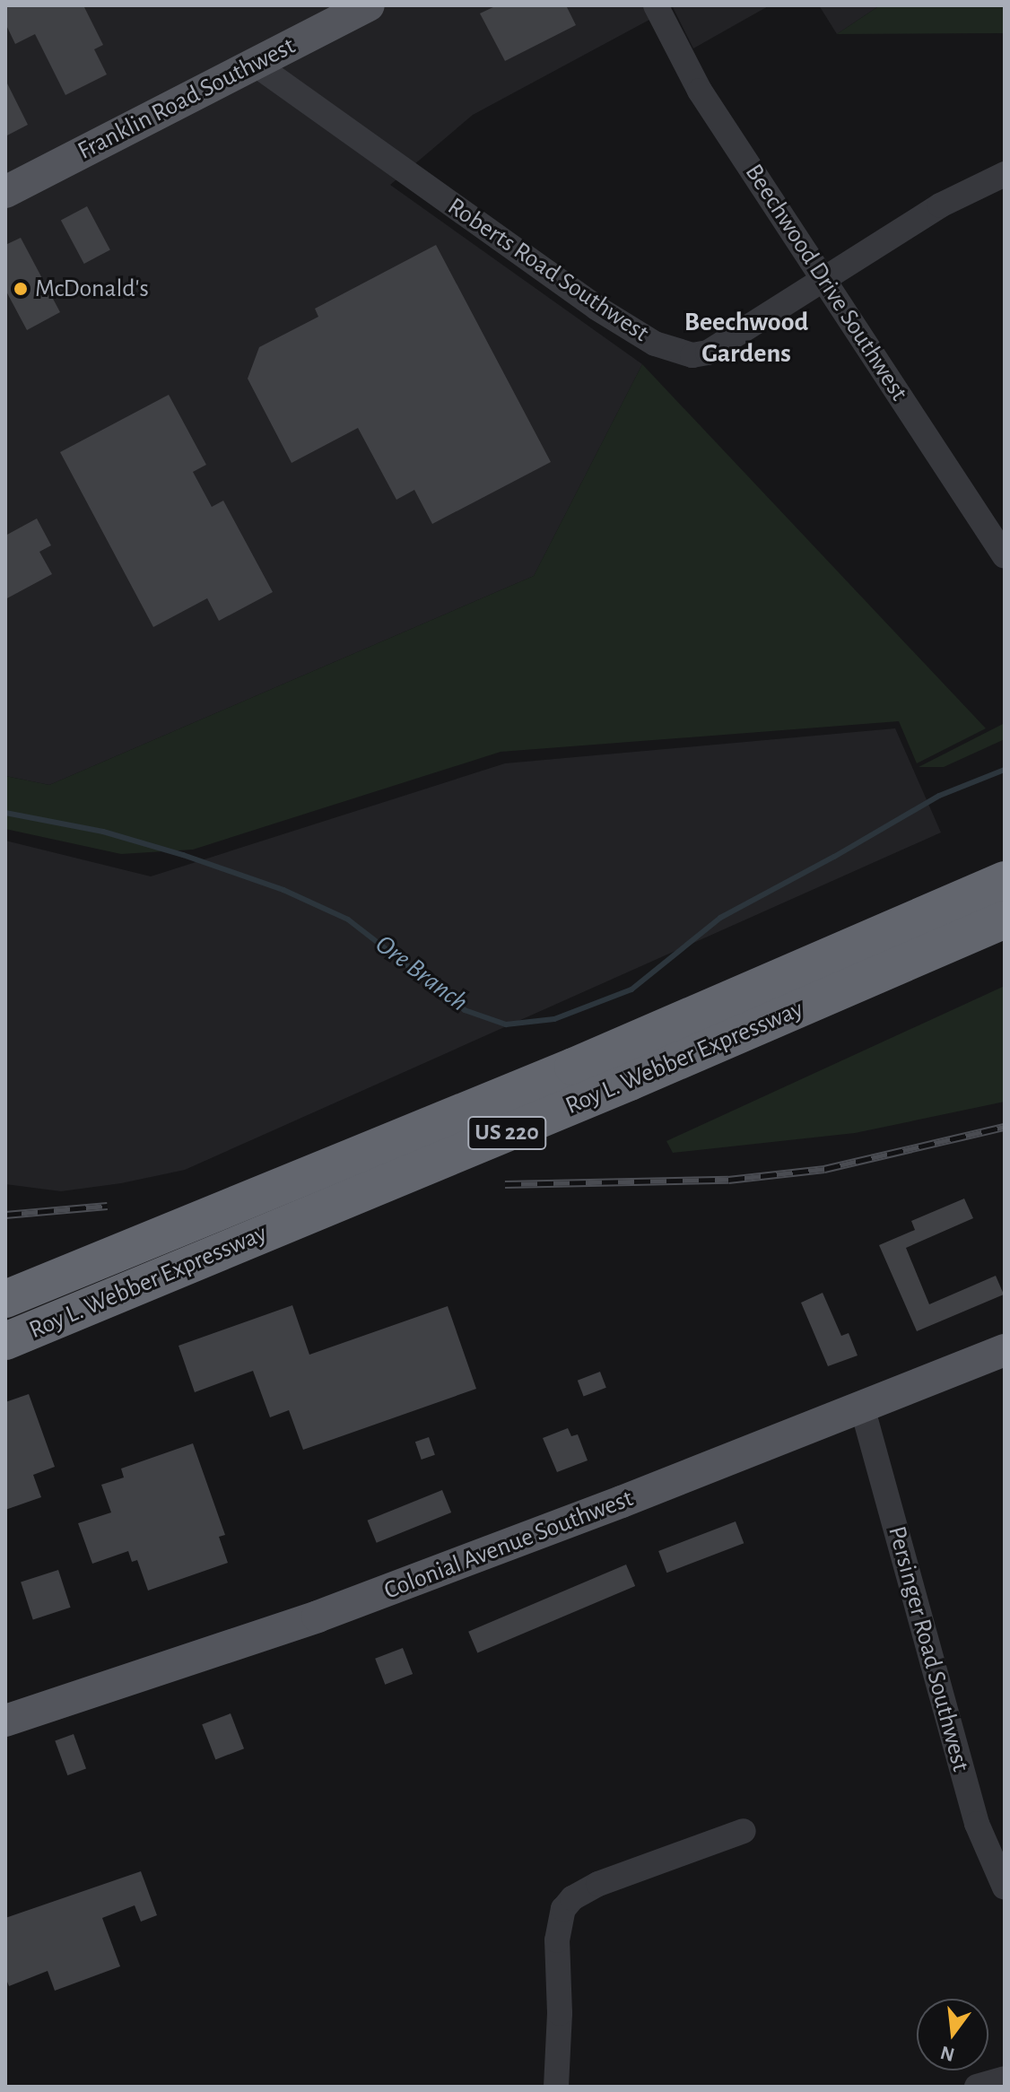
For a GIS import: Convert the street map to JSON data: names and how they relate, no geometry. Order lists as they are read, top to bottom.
{
  "streets": {
    "highway": ["Roy L. Webber Expressway", "US 220"],
    "main road": ["Franklin Road Southwest", "Colonial Avenue Southwest"],
    "street": ["Roberts Road Southwest", "Beechwood Drive Southwest", "Persinger Road Southwest"]
  },
  "crossings": [
    ["Franklin Road Southwest", "Roberts Road Southwest"],
    ["Roberts Road Southwest", "Beechwood Drive Southwest"],
    ["Colonial Avenue Southwest", "Persinger Road Southwest"]
  ],
  "districts": ["Beechwood Gardens"],
  "water": ["Ore Branch"],
  "places": ["McDonald's"],
  "north": "bottom"
}
